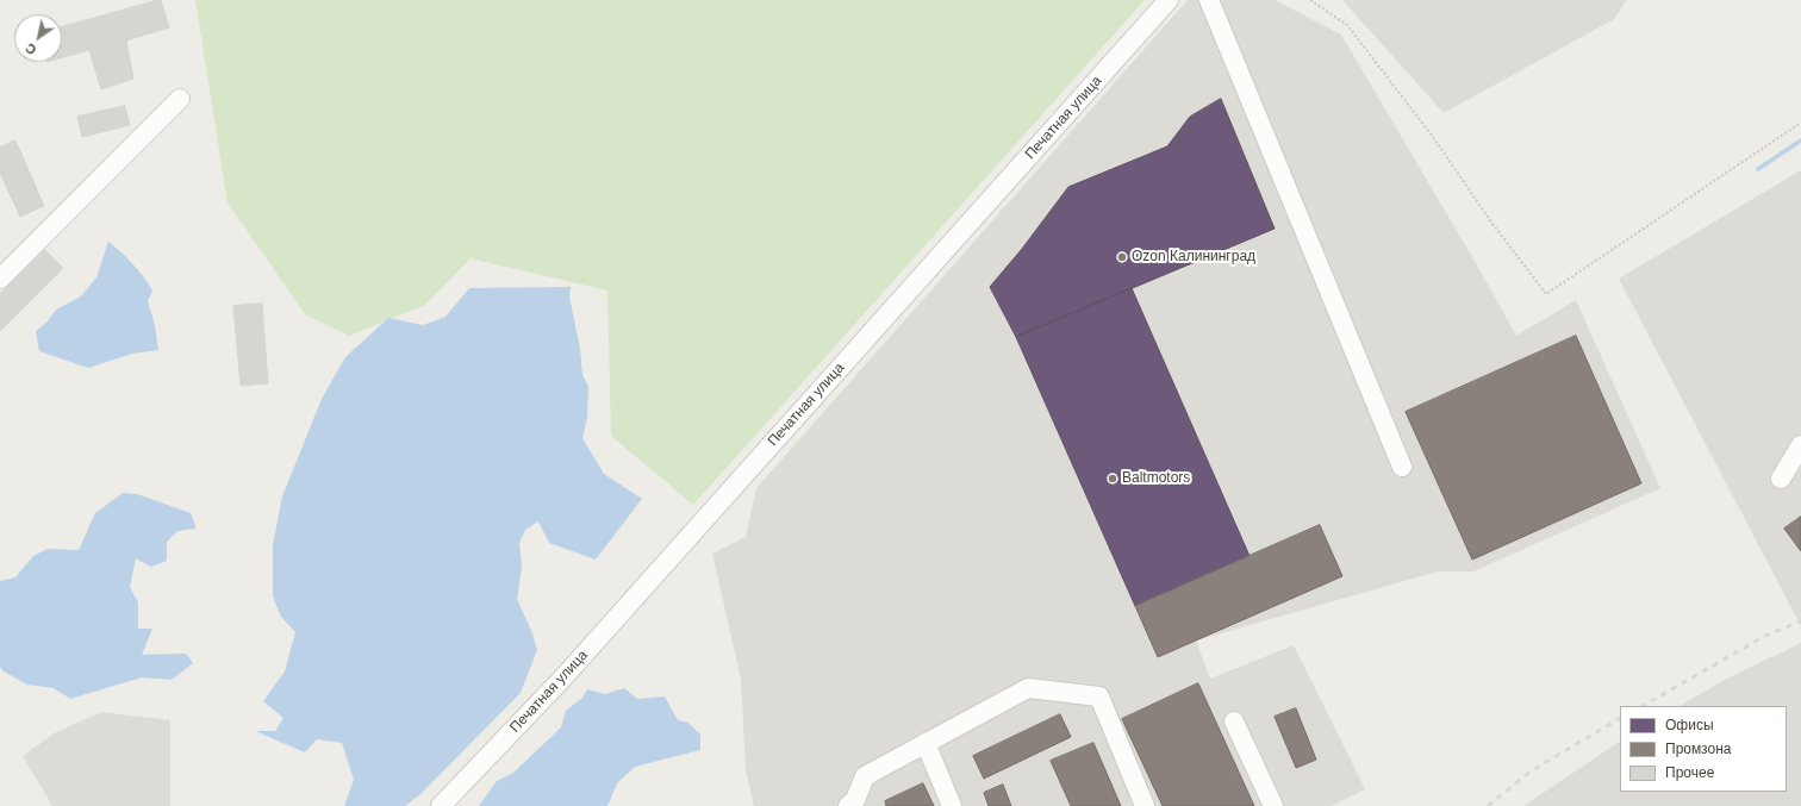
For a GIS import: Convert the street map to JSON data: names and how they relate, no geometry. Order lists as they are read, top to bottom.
{
  "streets": {
    "street": ["Печатная улица"]
  },
  "places": ["Ozon Калининград", "Baltmotors"],
  "legend": ["Офисы", "Промзона", "Прочее"],
  "north": "bottom left"
}
